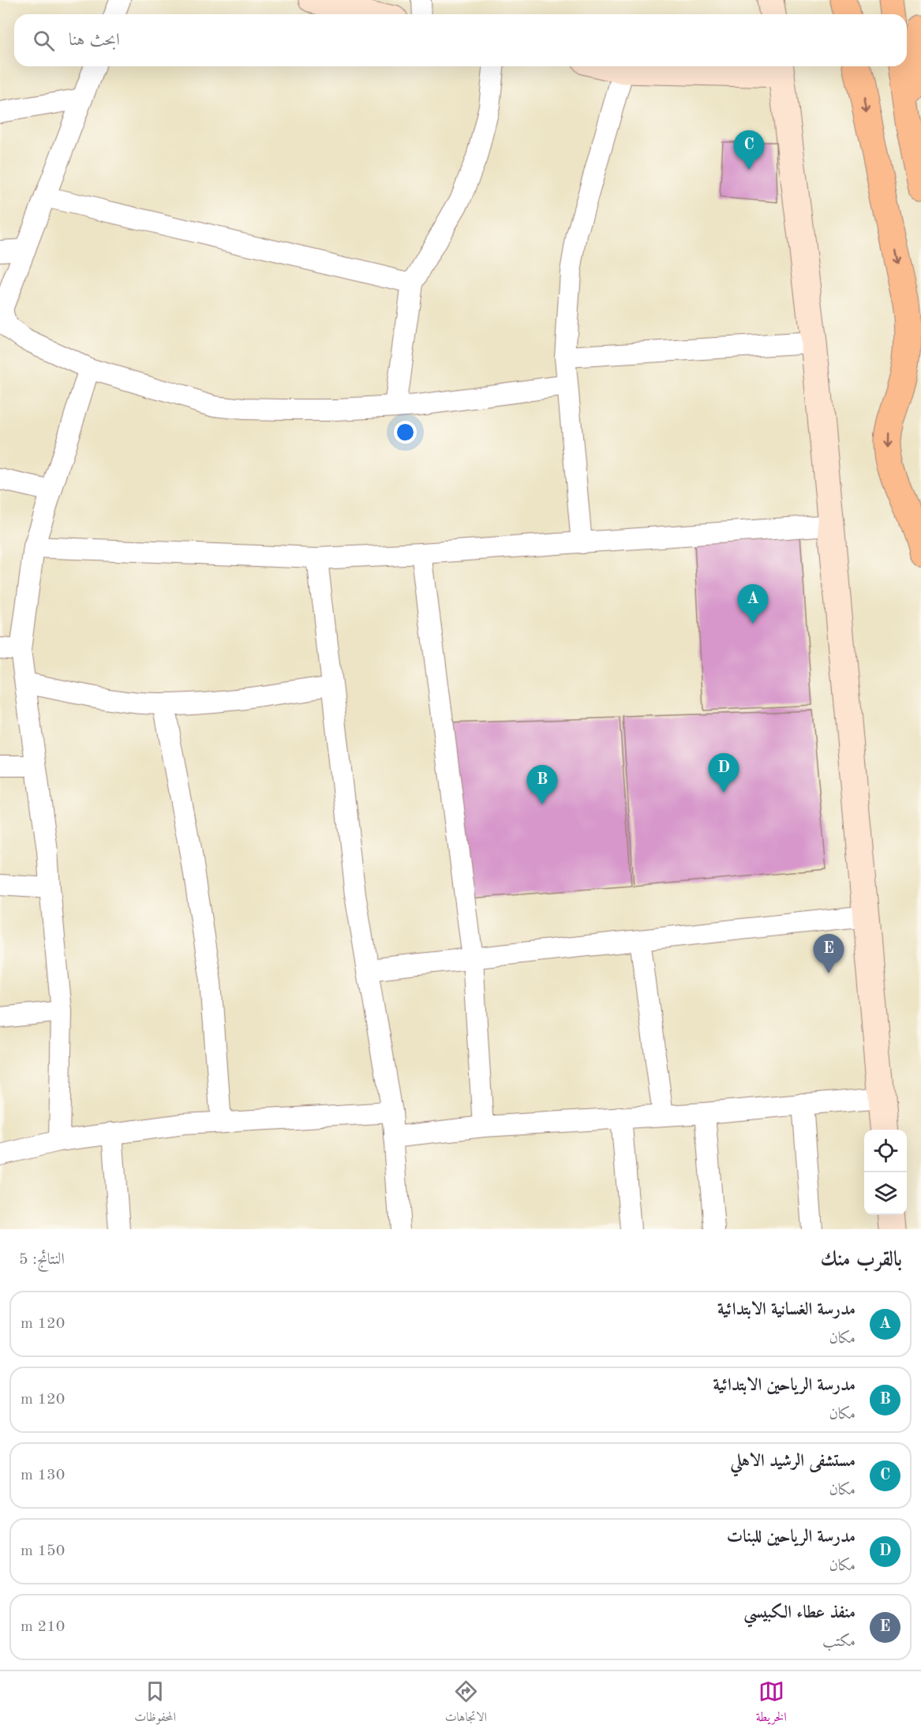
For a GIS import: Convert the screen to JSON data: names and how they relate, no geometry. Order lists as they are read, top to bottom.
{
  "page": {
    "search": "ابحث هنا",
    "pins": [
      "C",
      "A",
      "D",
      "B",
      "E"
    ],
    "heading": ["بالقرب منك", "النتائج: 5"],
    "list": [
      {
        "mark": "A",
        "name": "مدرسة الغسانية الابتدائية",
        "note": "مكان",
        "value": "120 m"
      },
      {
        "mark": "B",
        "name": "مدرسة الرياحين الابتدائية",
        "note": "مكان",
        "value": "120 m"
      },
      {
        "mark": "C",
        "name": "مستشفى الرشيد الاهلي",
        "note": "مكان",
        "value": "130 m"
      },
      {
        "mark": "D",
        "name": "مدرسة الرياحين للبنات",
        "note": "مكان",
        "value": "150 m"
      },
      {
        "mark": "E",
        "name": "منفذ عطاء الكبيسي",
        "note": "مكتب",
        "value": "210 m"
      }
    ],
    "nav": ["الخريطة", "الاتجاهات", "المحفوظات"]
  }
}
